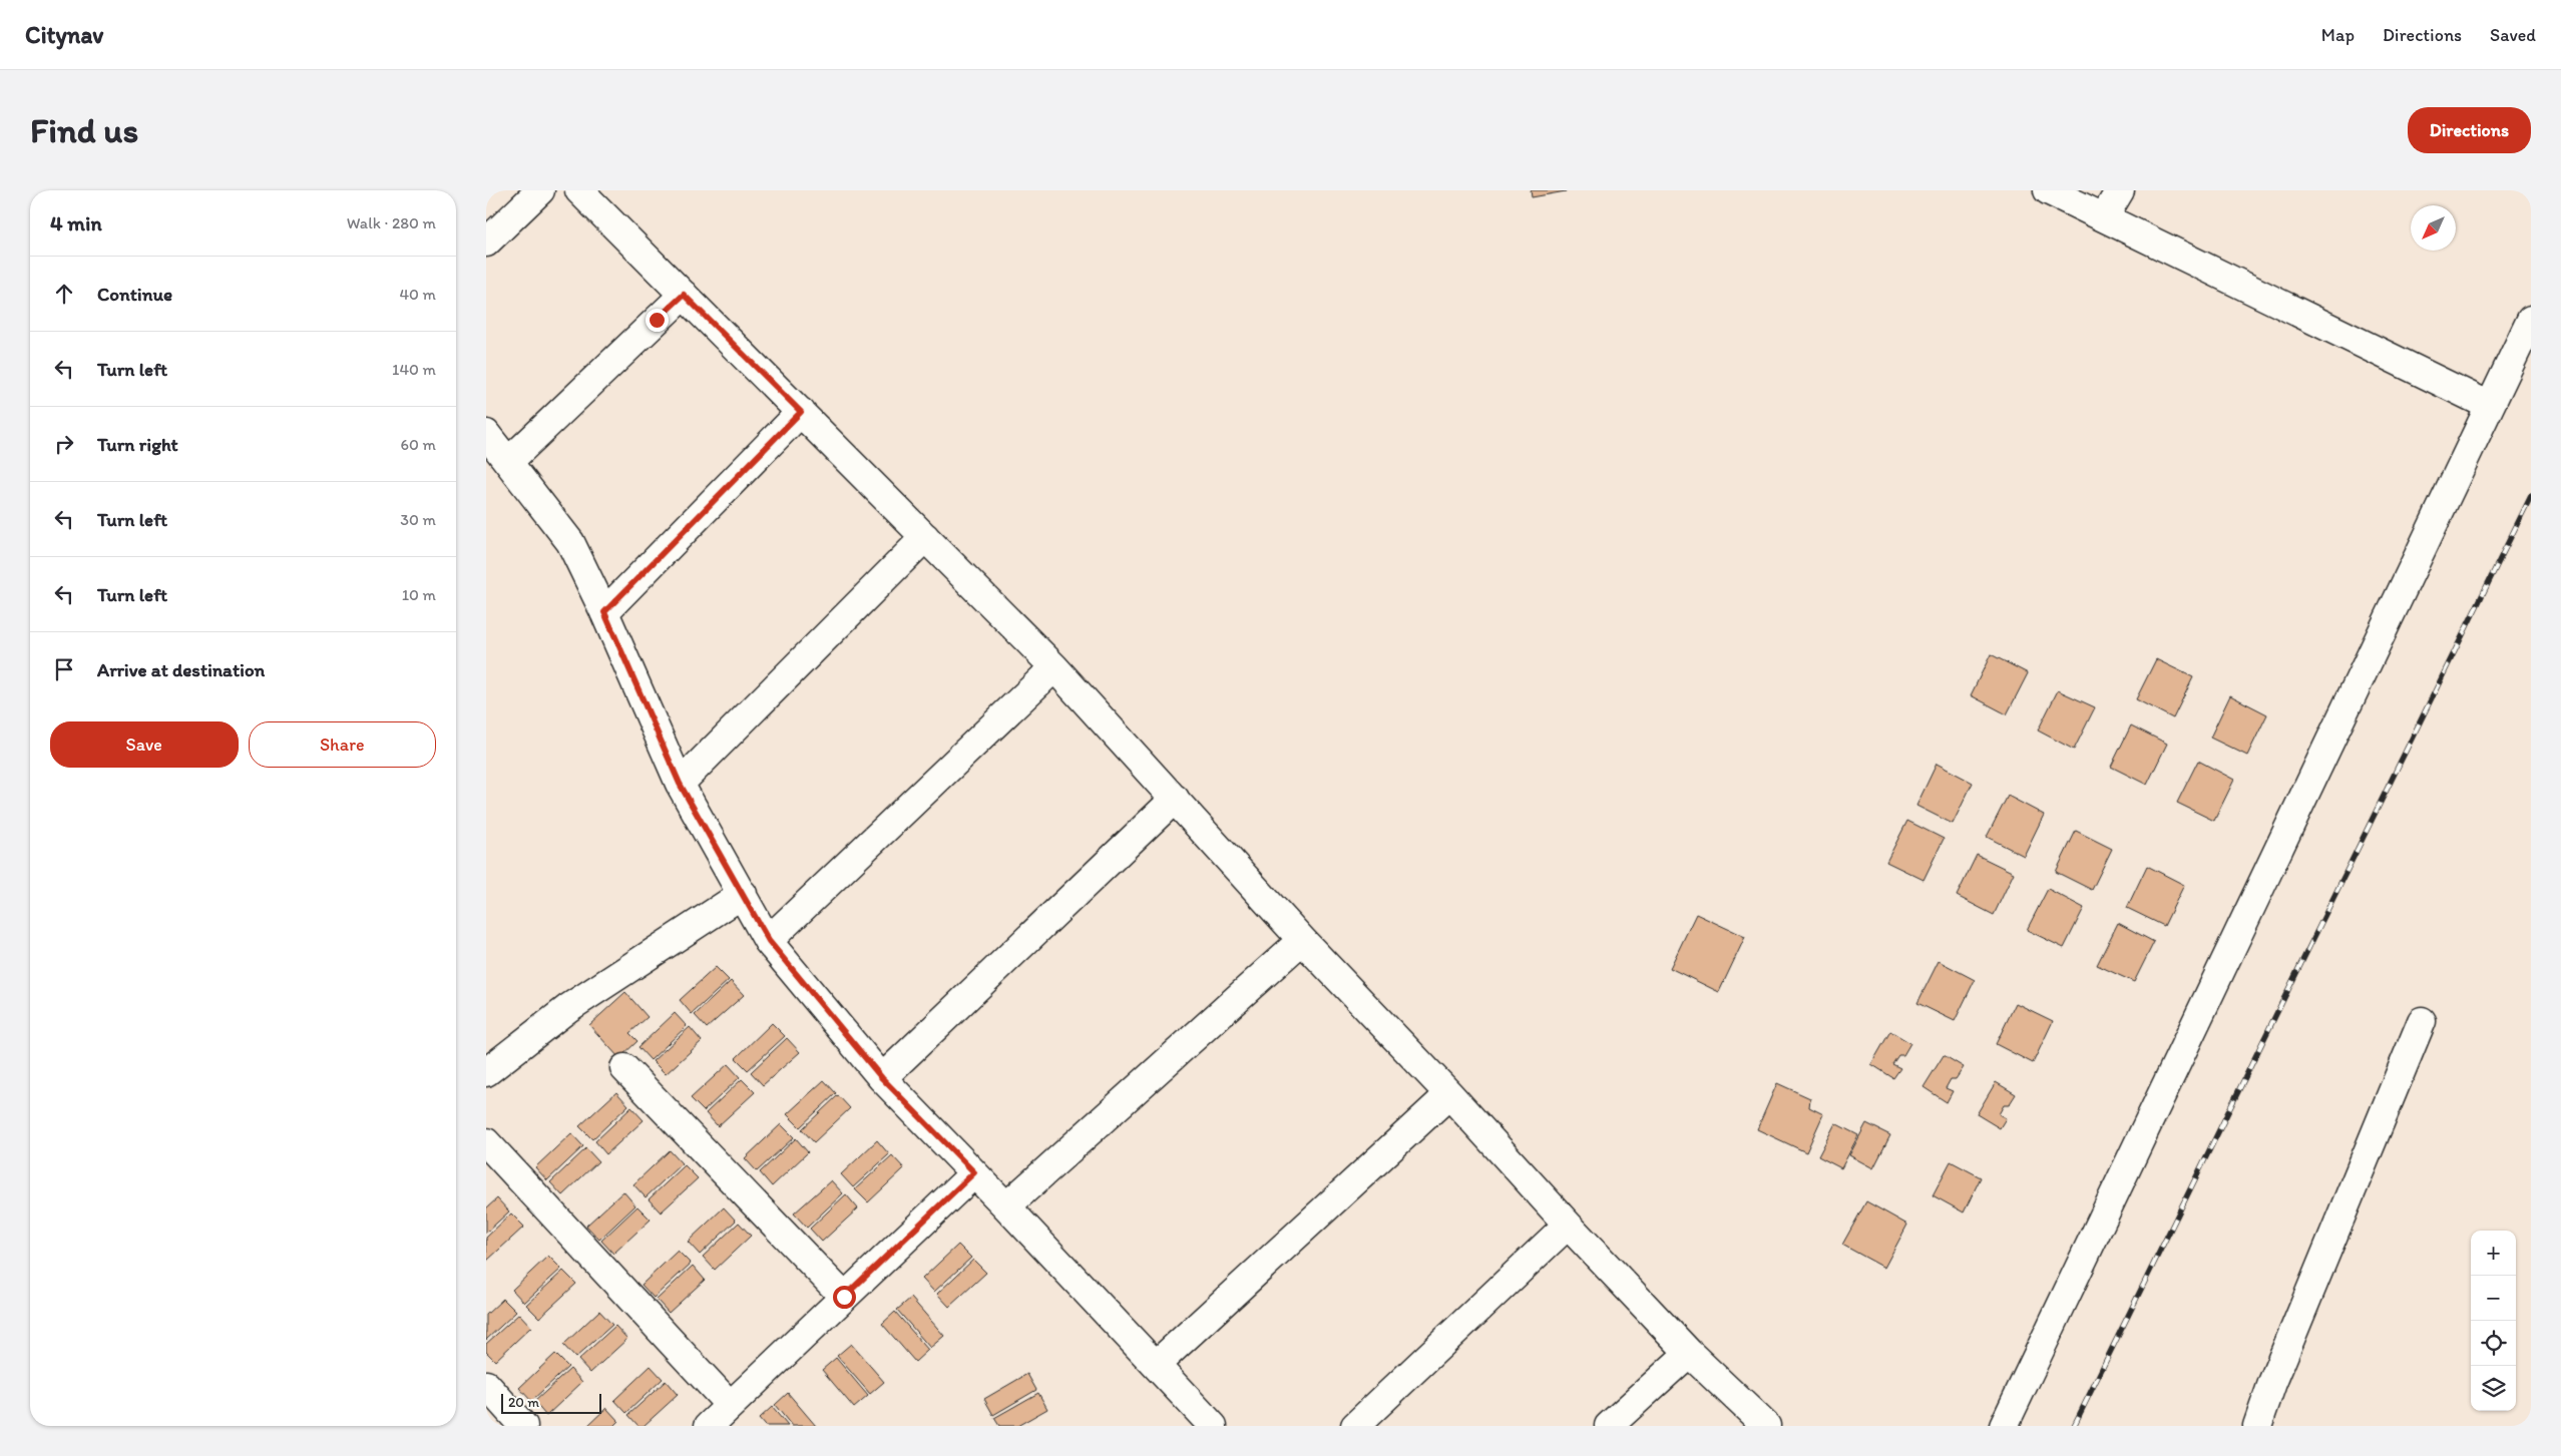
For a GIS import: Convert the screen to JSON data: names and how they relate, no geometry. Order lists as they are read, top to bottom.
{
  "scale_bar": "20 m",
  "north": "bottom left",
  "page": {
    "header": "Citynav",
    "nav": ["Map", "Directions", "Saved"],
    "buttons": [
      "Directions",
      ["Save", "Share"]
    ],
    "title": "Find us",
    "heading": ["4 min", "Walk · 280 m"],
    "list": [
      ["Continue", "40 m"],
      ["Turn left", "140 m"],
      ["Turn right", "60 m"],
      ["Turn left", "30 m"],
      ["Turn left", "10 m"],
      "Arrive at destination"
    ],
    "map_buttons": ["+", "−"],
    "scale": "20 m"
  }
}
